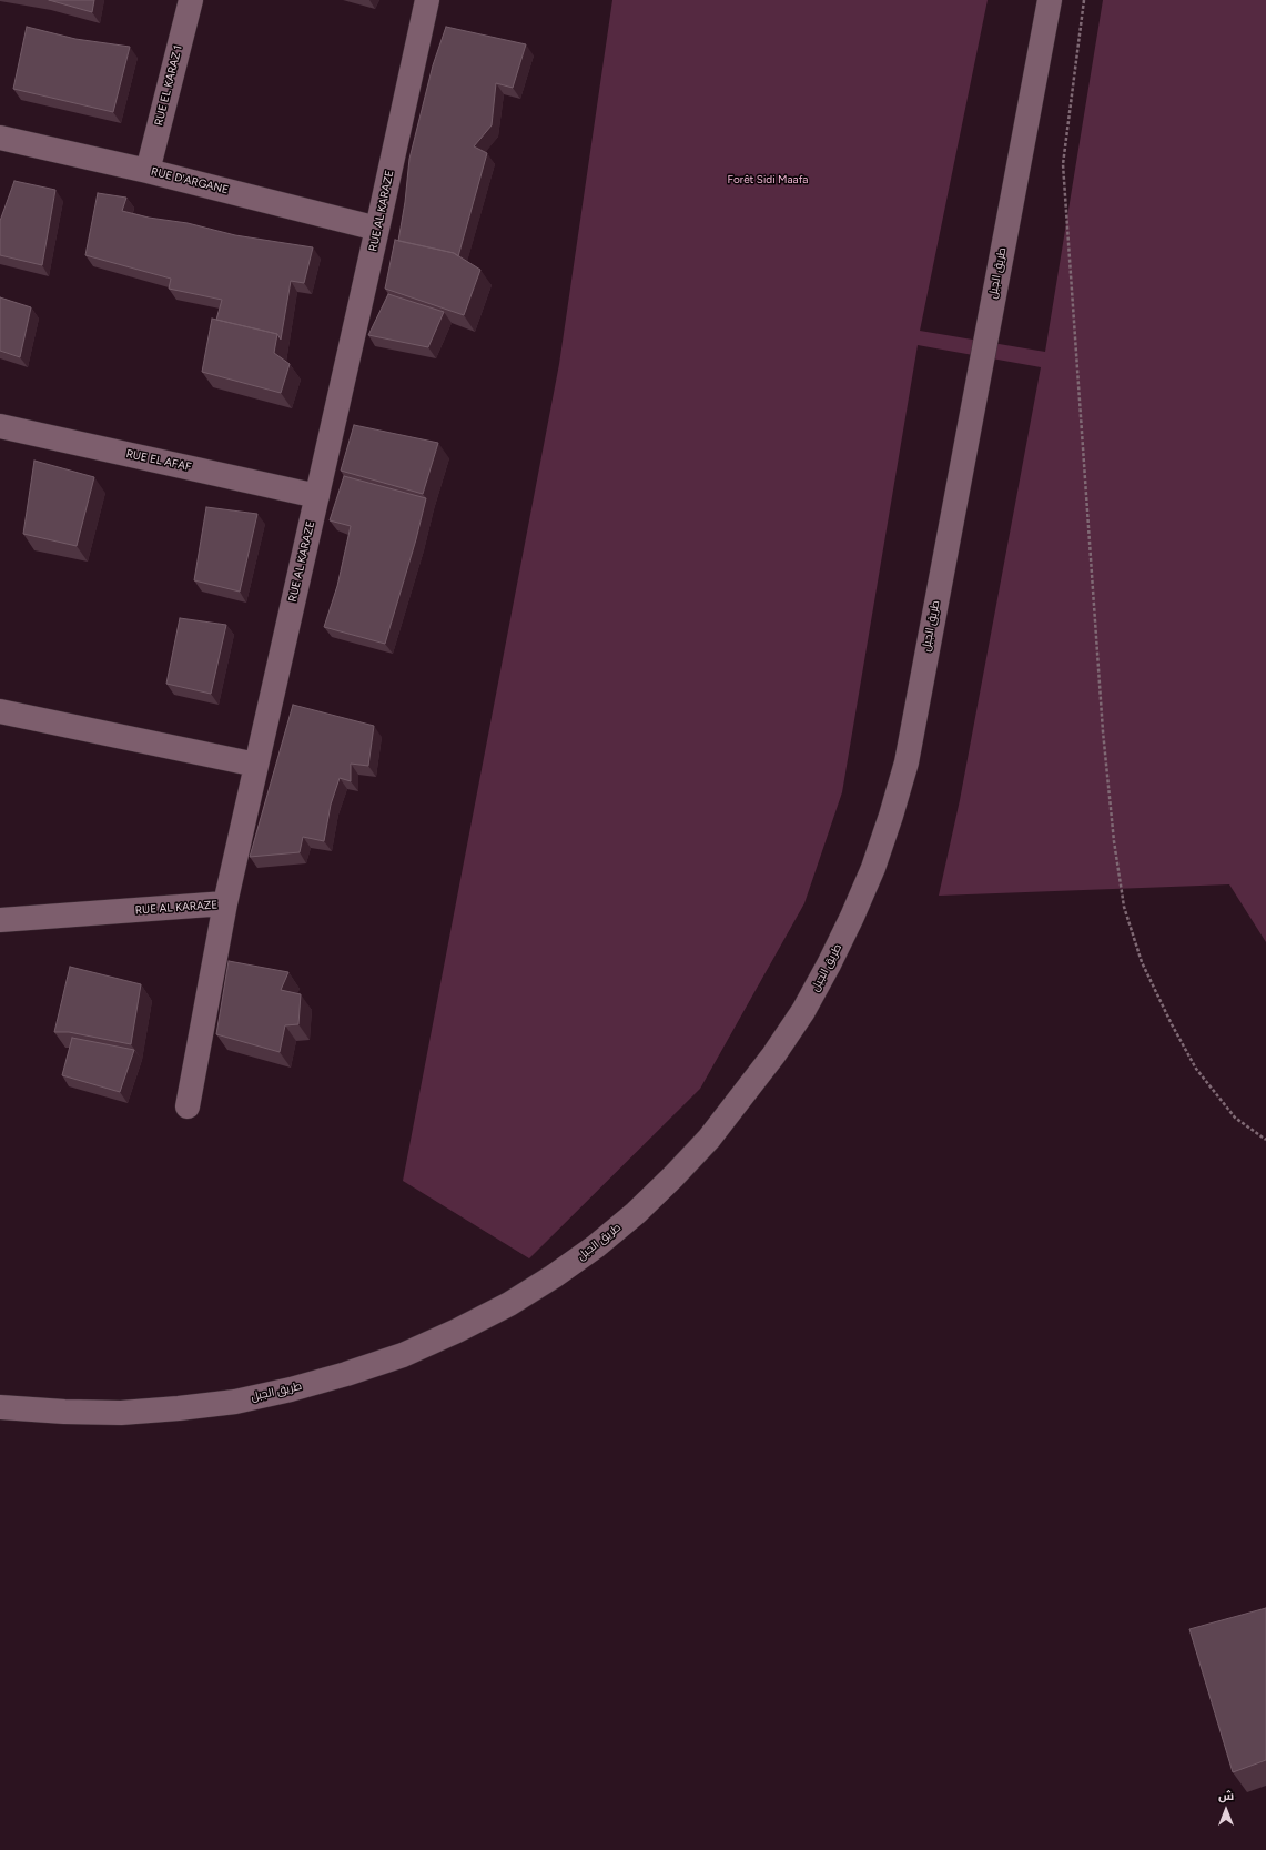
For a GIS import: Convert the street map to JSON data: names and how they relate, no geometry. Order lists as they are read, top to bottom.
{
  "streets": {
    "street": [
      "RUE EL KARAZ 1",
      "RUE D'ARGANE",
      "RUE AL KARAZE",
      "طريق الجبل",
      "RUE EL AFAF"
    ]
  },
  "crossings": [
    ["RUE EL KARAZ 1", "RUE D'ARGANE"],
    ["RUE D'ARGANE", "RUE AL KARAZE"],
    ["RUE AL KARAZE", "RUE EL AFAF"]
  ],
  "parks": ["Forêt Sidi Maafa"],
  "north": "top"
}
